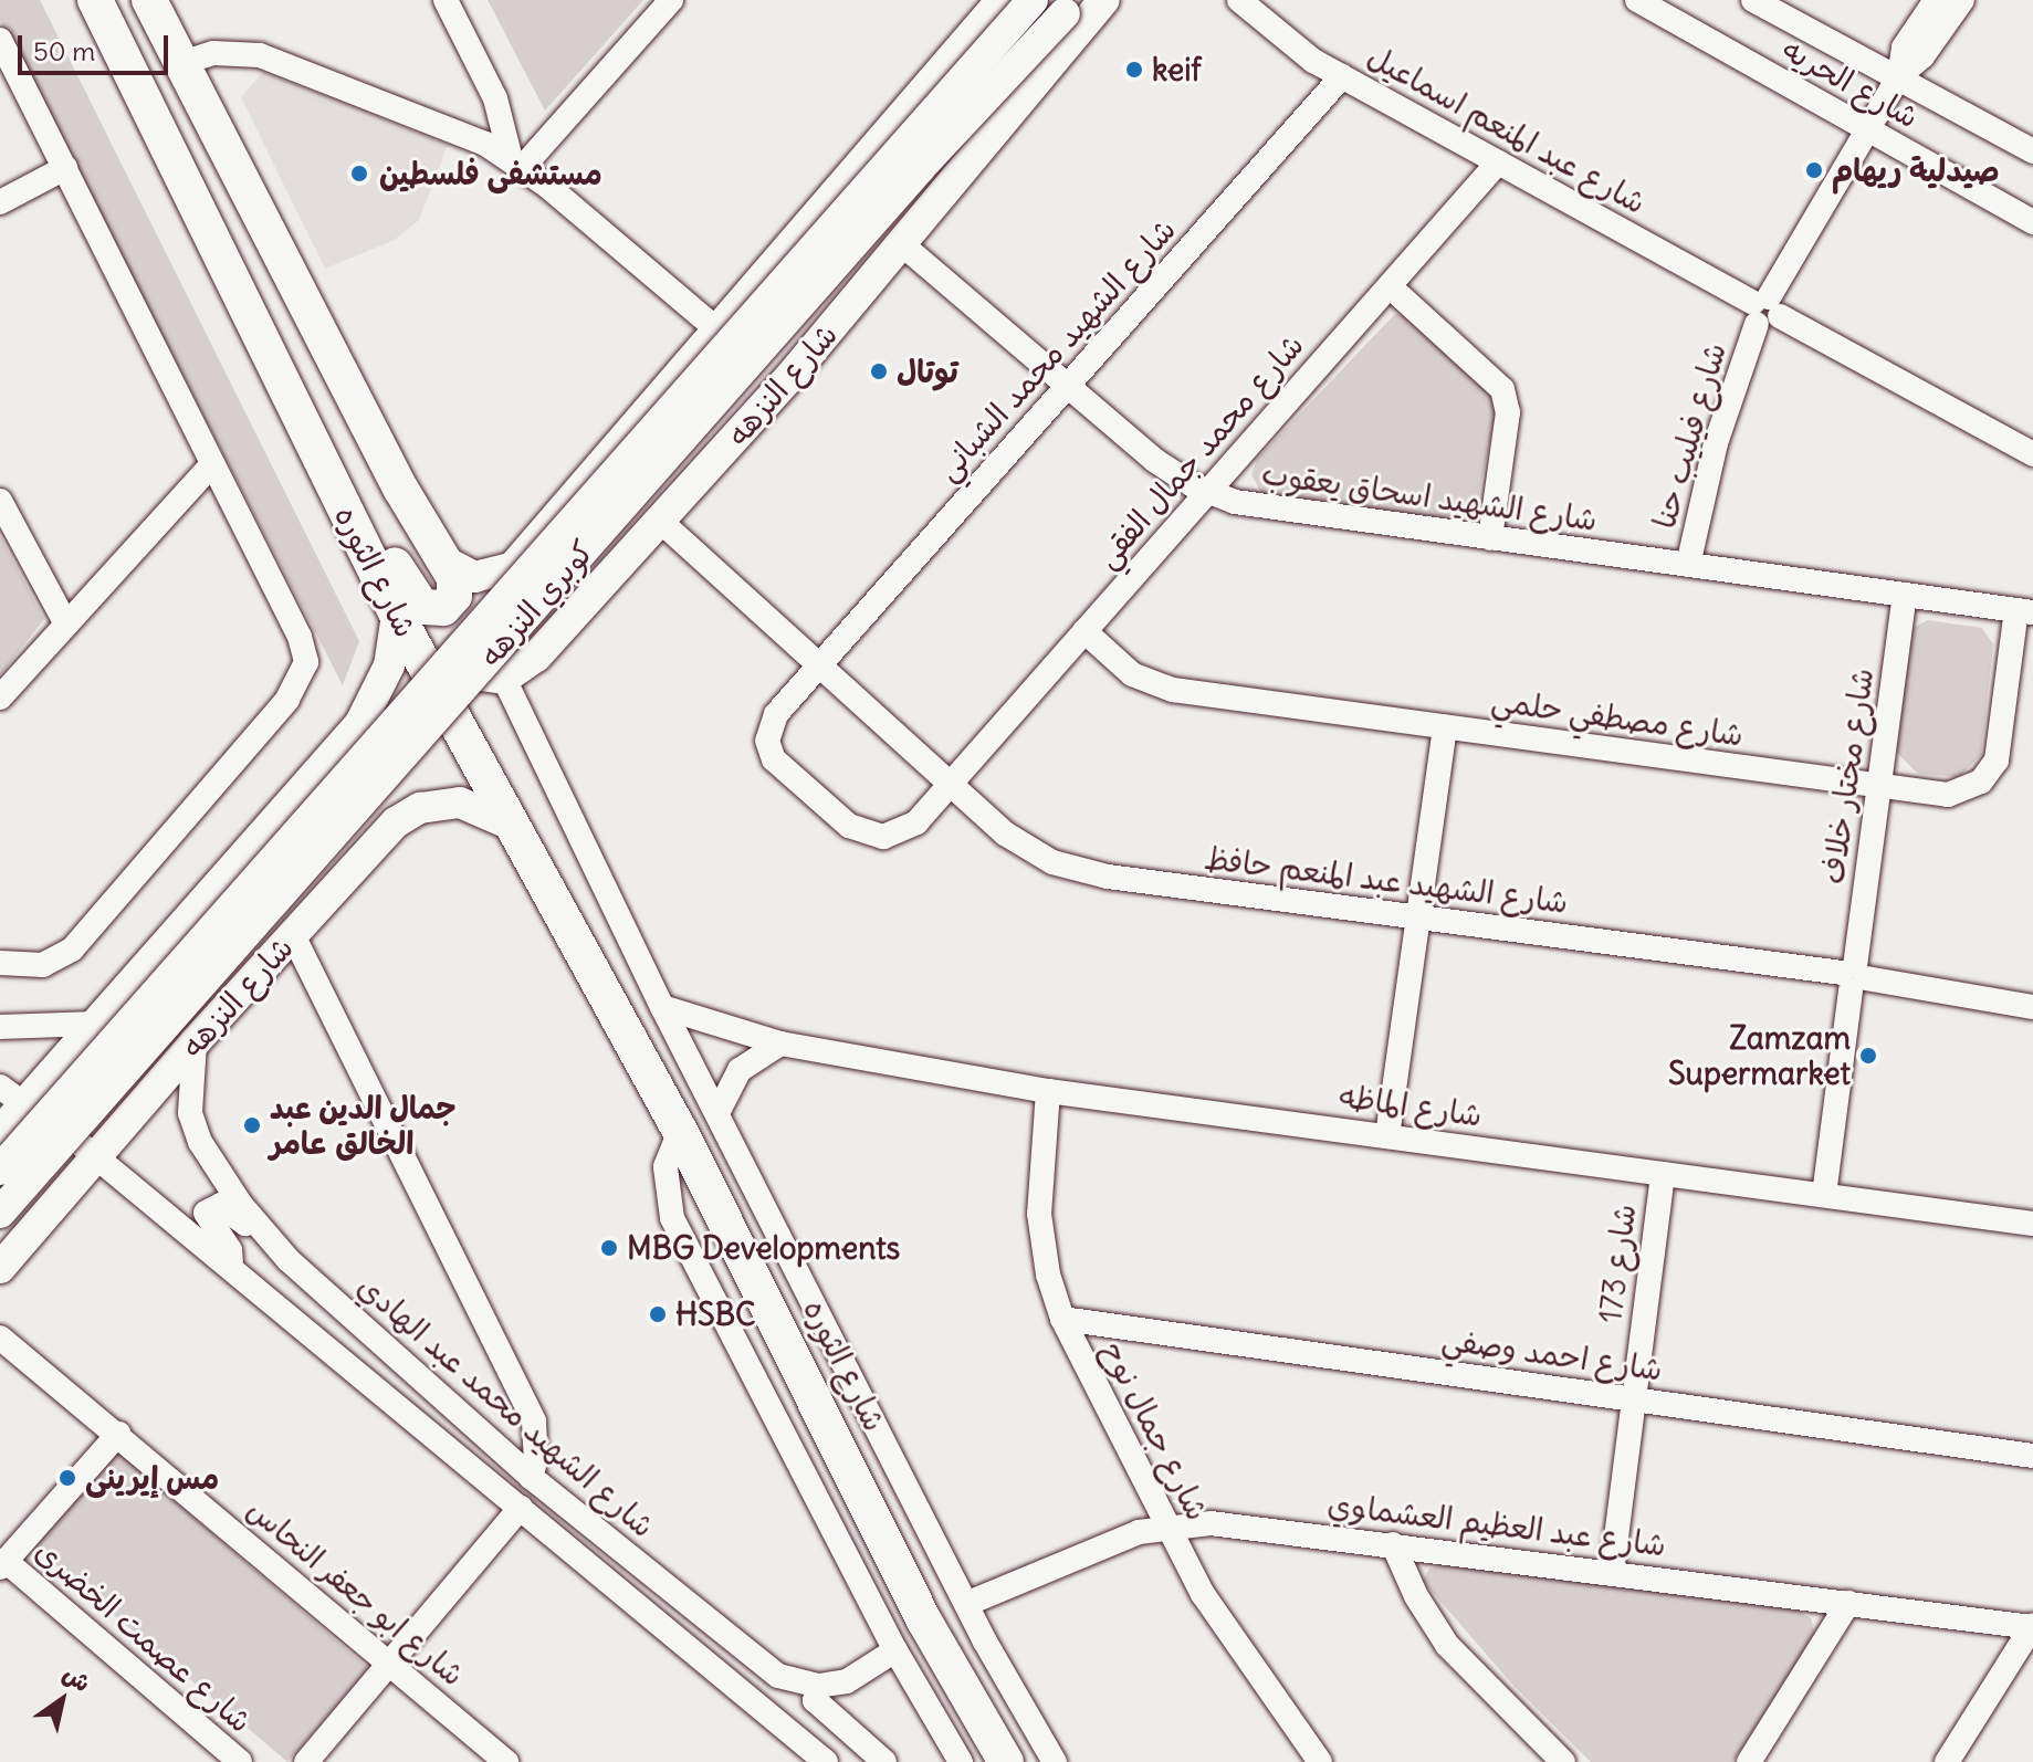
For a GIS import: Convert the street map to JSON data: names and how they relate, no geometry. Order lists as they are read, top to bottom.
{
  "streets": {
    "highway": ["شارع الثوره"],
    "main road": ["شارع النزهه", "كوبري النزهه"],
    "street": [
      "شارع الحريه",
      "شارع عبد المنعم اسماعيل",
      "شارع الشهيد محمد الشباني",
      "شارع فيليب حنا",
      "شارع محمد جمال الفقي",
      "شارع الشهيد اسحاق يعقوب",
      "شارع مصطفي حلمي",
      "شارع مختار خلاف",
      "شارع الشهيد عبد المنعم حافظ",
      "شارع الماظه",
      "شارع 173",
      "شارع احمد وصفي",
      "شارع الشهيد محمد عبد الهادي",
      "شارع جمال نوح",
      "شارع عبد العظيم العشماوي",
      "شارع ابو جعفر النحاس",
      "شارع عصمت الخضرى"
    ]
  },
  "crossings": [
    ["شارع الحريه", "شارع فيليب حنا"],
    ["شارع عبد المنعم اسماعيل", "شارع الشهيد محمد الشباني"],
    ["شارع عبد المنعم اسماعيل", "شارع فيليب حنا"],
    ["شارع عبد المنعم اسماعيل", "شارع محمد جمال الفقي"],
    ["شارع الشهيد محمد الشباني", "شارع الشهيد اسحاق يعقوب"],
    ["شارع الشهيد محمد الشباني", "شارع الشهيد عبد المنعم حافظ"],
    ["شارع النزهه", "شارع الشهيد اسحاق يعقوب"],
    ["شارع النزهه", "شارع الثوره"],
    ["شارع النزهه", "شارع الشهيد عبد المنعم حافظ"],
    ["شارع النزهه", "شارع الشهيد محمد عبد الهادي"],
    ["شارع فيليب حنا", "شارع الشهيد اسحاق يعقوب"],
    ["شارع محمد جمال الفقي", "شارع الشهيد اسحاق يعقوب"],
    ["شارع محمد جمال الفقي", "شارع مصطفي حلمي"],
    ["شارع محمد جمال الفقي", "شارع الشهيد عبد المنعم حافظ"],
    ["شارع الشهيد اسحاق يعقوب", "شارع مصطفي حلمي"],
    ["شارع الشهيد اسحاق يعقوب", "شارع مختار خلاف"],
    ["شارع الثوره", "شارع الماظه"],
    ["شارع الثوره", "شارع عبد العظيم العشماوي"],
    ["شارع مصطفي حلمي", "شارع مختار خلاف"],
    ["شارع مختار خلاف", "شارع الشهيد عبد المنعم حافظ"],
    ["شارع مختار خلاف", "شارع الماظه"],
    ["شارع الماظه", "شارع 173"],
    ["شارع الماظه", "شارع جمال نوح"],
    ["شارع 173", "شارع احمد وصفي"],
    ["شارع 173", "شارع عبد العظيم العشماوي"],
    ["شارع احمد وصفي", "شارع جمال نوح"],
    ["شارع جمال نوح", "شارع عبد العظيم العشماوي"]
  ],
  "places": [
    "keif",
    "صيدلية ريهام",
    "مستشفى فلسطين",
    "توتال",
    "Zamzam Supermarket",
    "جمال الدين عبد الخالق عامر",
    "MBG Developments",
    "HSBC",
    "مس إيرينى"
  ],
  "scale_bar": "50 m",
  "north": "top right"
}
